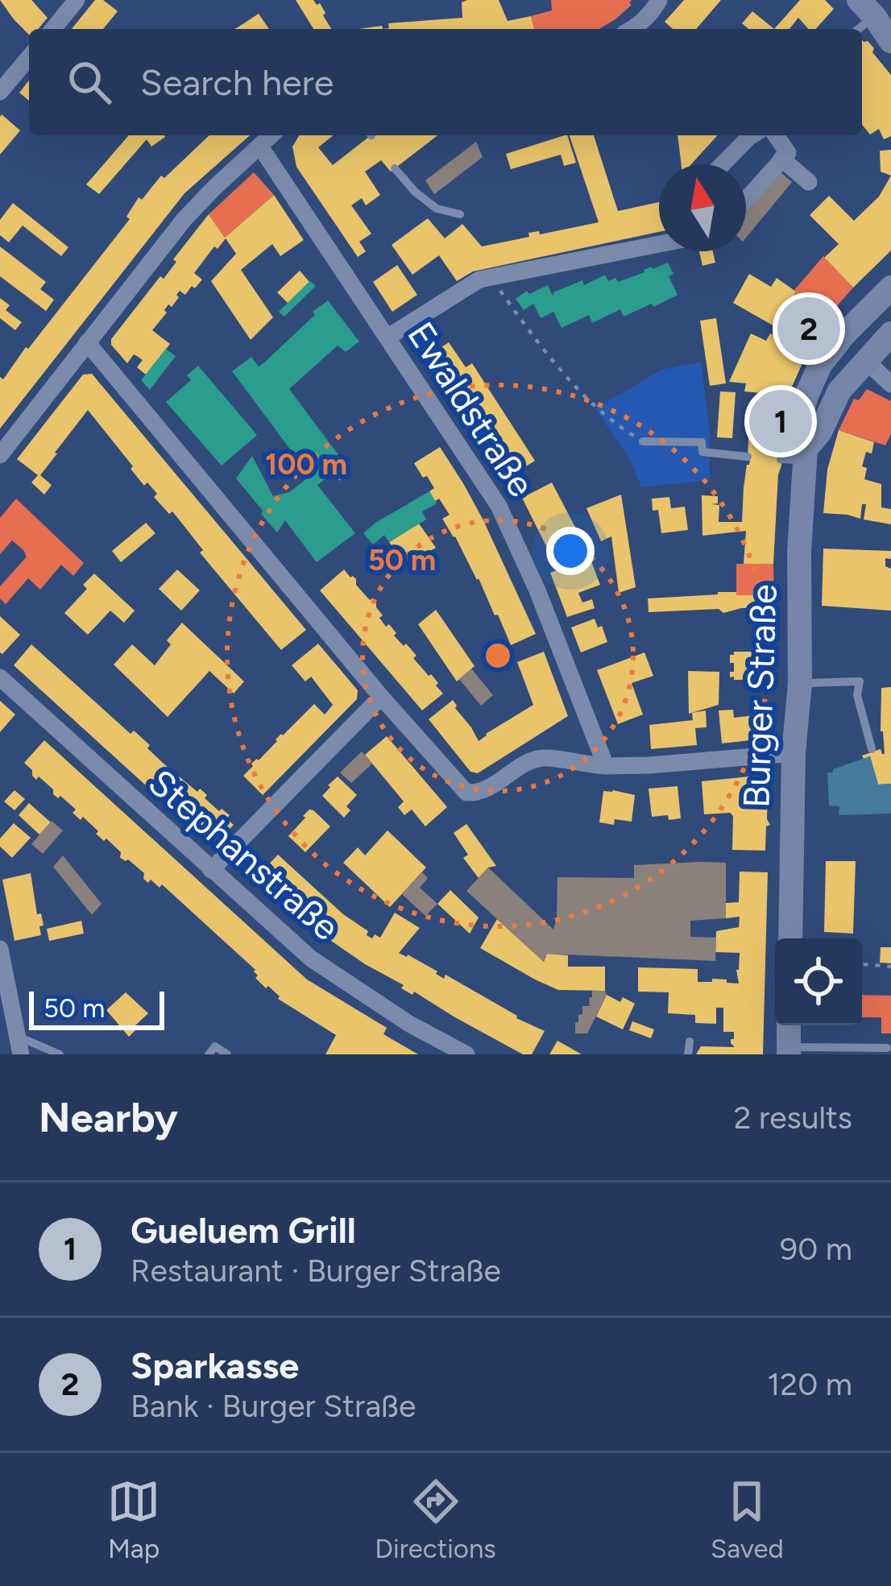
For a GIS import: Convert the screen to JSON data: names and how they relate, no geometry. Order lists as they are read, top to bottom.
{
  "streets": {
    "main road": ["Burger Straße"],
    "street": ["Ewaldstraße", "Stephanstraße"]
  },
  "scale_bar": "50 m",
  "north": "top",
  "page": {
    "search": "Search here",
    "pins": ["2", "1"],
    "scale": "50 m",
    "heading": ["Nearby", "2 results"],
    "list": [
      {
        "mark": "1",
        "name": "Gueluem Grill",
        "note": "Restaurant · Burger Straße",
        "value": "90 m"
      },
      {
        "mark": "2",
        "name": "Sparkasse",
        "note": "Bank · Burger Straße",
        "value": "120 m"
      }
    ],
    "nav": ["Map", "Directions", "Saved"]
  },
  "rings": ["100 m", "50 m"]
}
